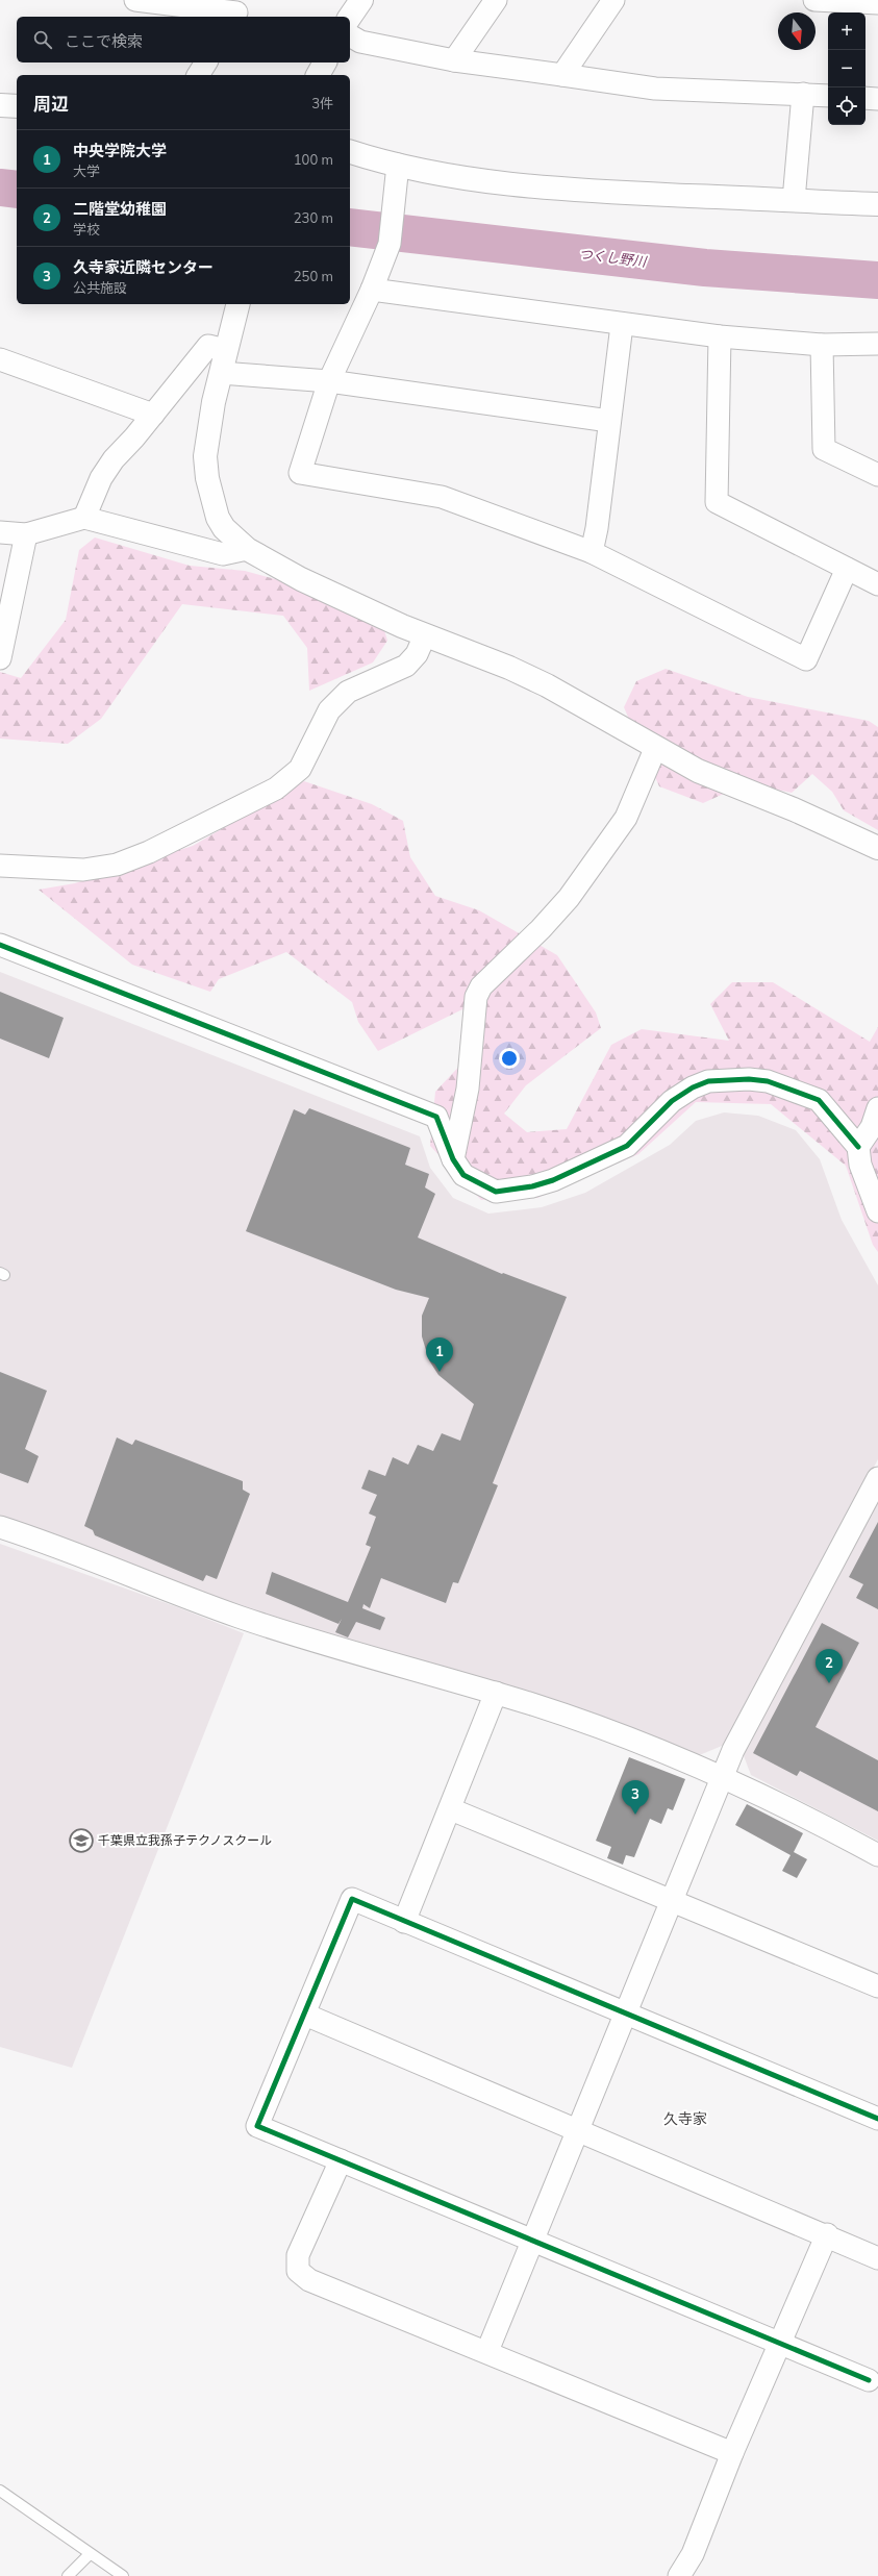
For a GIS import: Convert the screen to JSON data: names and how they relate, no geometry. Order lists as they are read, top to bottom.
{
  "districts": ["久寺家"],
  "water": ["つくし野川"],
  "places": {
    "school or university": ["千葉県立我孫子テクノスクール"]
  },
  "north": "bottom",
  "page": {
    "map_buttons": ["+", "−"],
    "search": "ここで検索",
    "heading": ["周辺", "3件"],
    "list": [
      {
        "mark": "1",
        "name": "中央学院大学",
        "note": "大学",
        "value": "100 m"
      },
      {
        "mark": "2",
        "name": "二階堂幼稚園",
        "note": "学校",
        "value": "230 m"
      },
      {
        "mark": "3",
        "name": "久寺家近隣センター",
        "note": "公共施設",
        "value": "250 m"
      }
    ],
    "pins": ["1", "2", "3"]
  }
}
